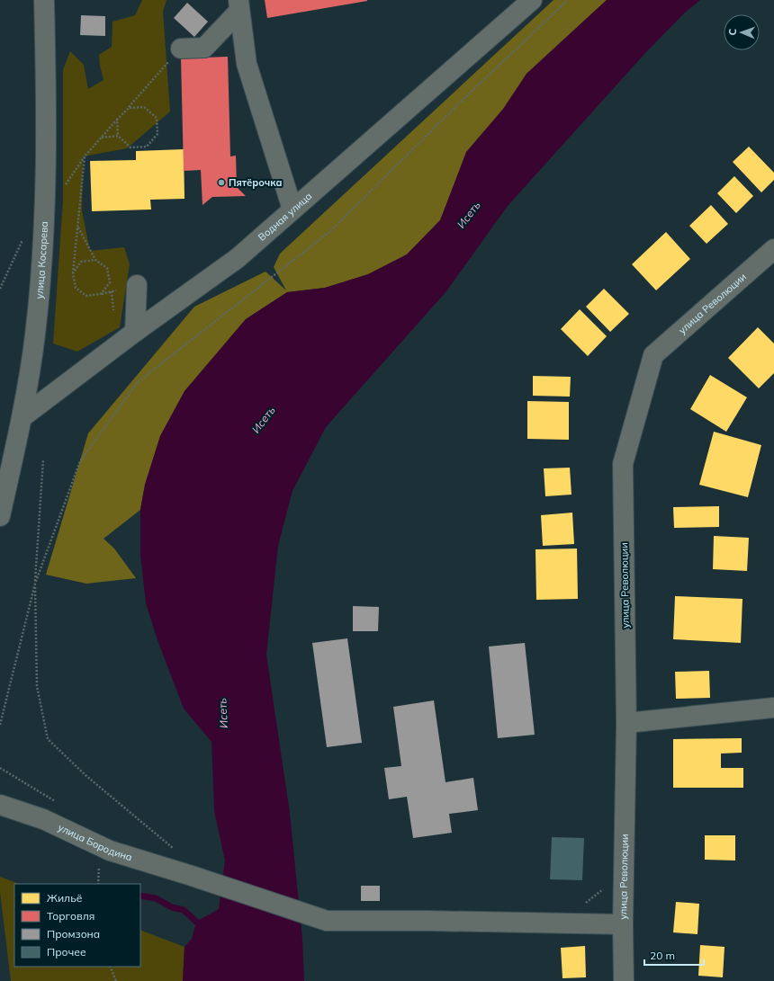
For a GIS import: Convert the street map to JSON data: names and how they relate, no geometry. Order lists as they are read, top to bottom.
{
  "streets": {
    "street": [
      "Водная улица",
      "улица Косарева",
      "улица Революции",
      "улица Бородина"
    ]
  },
  "crossings": [
    ["Водная улица", "улица Косарева"],
    ["улица Революции", "улица Бородина"]
  ],
  "water": ["Исеть"],
  "places": ["Пятёрочка"],
  "legend": [
    "Жильё",
    "Торговля",
    "Промзона",
    "Прочее"
  ],
  "scale_bar": "20 m",
  "north": "left"
}
